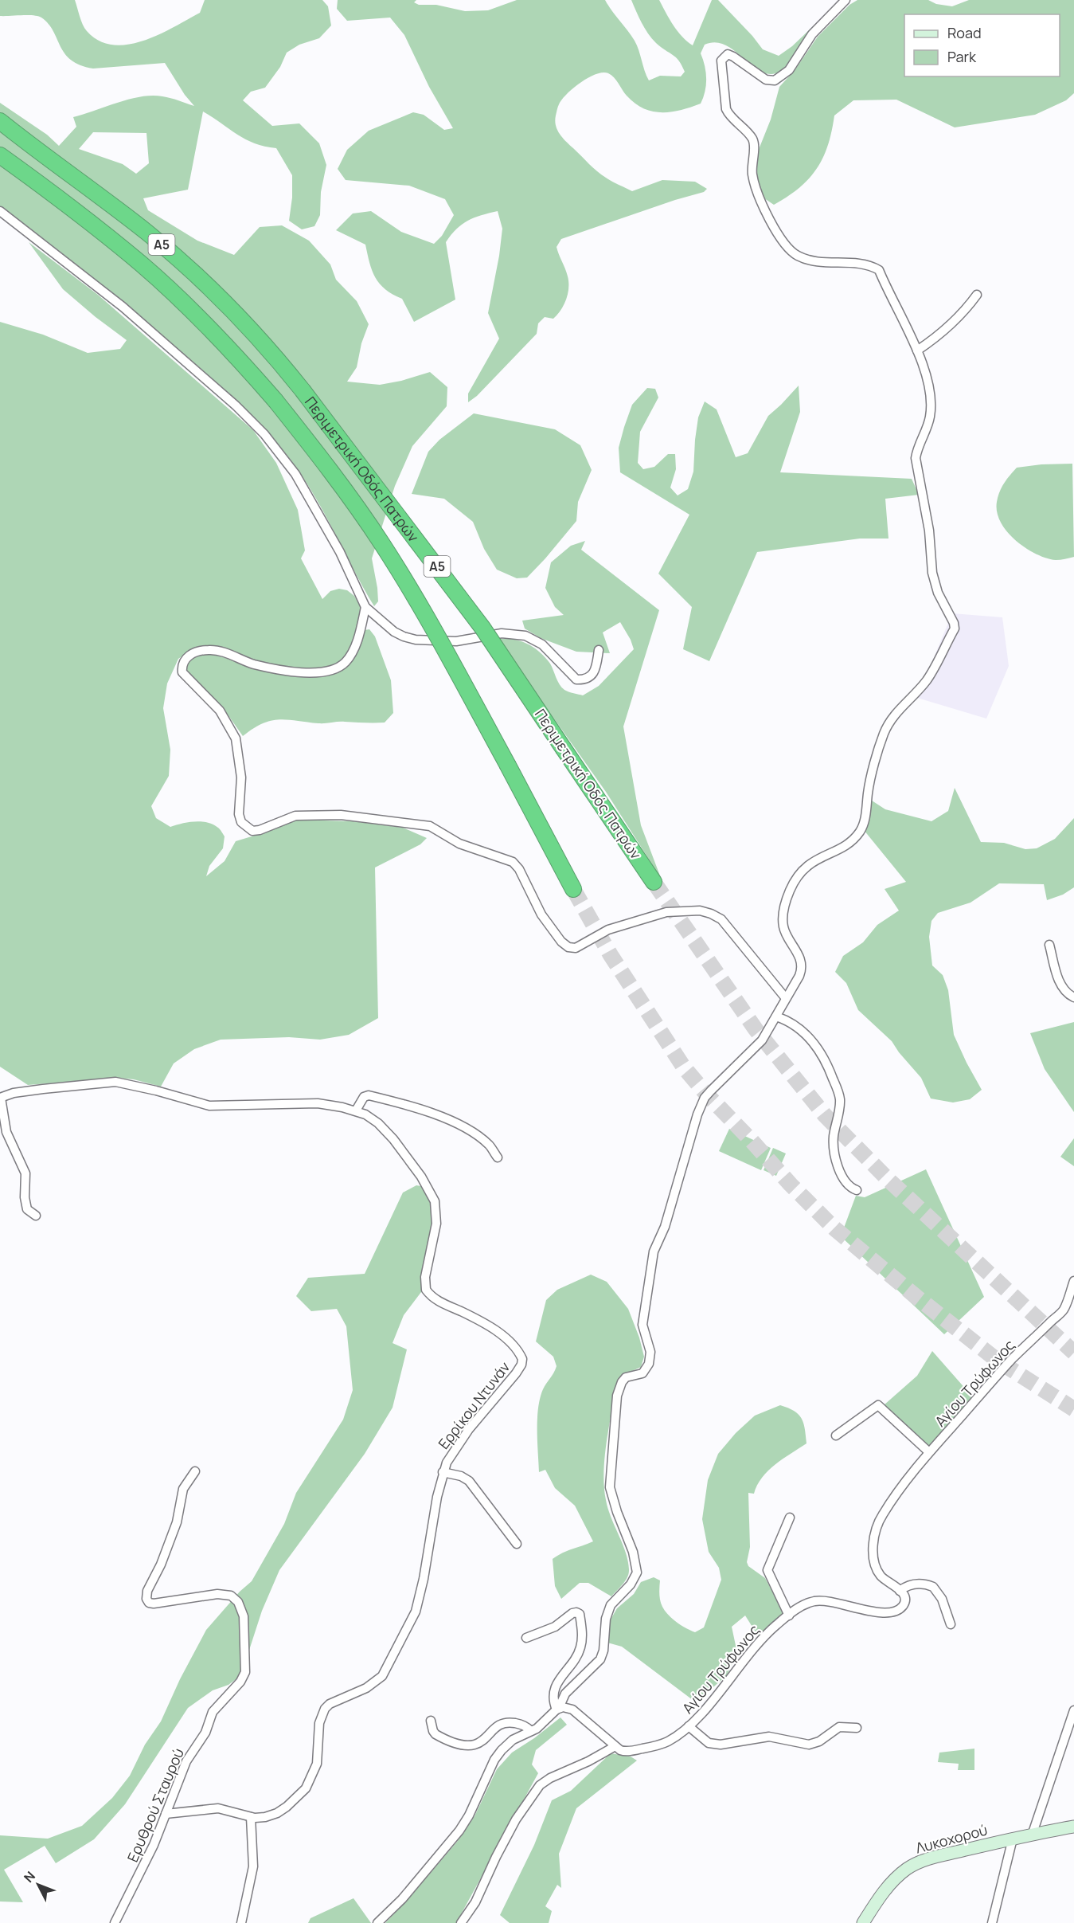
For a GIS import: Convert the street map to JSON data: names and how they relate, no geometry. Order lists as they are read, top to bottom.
{
  "streets": {
    "highway": ["Α5", "Περιμετρική Οδός Πατρών"],
    "street": [
      "Αγίου Τρύφωνος",
      "Ερρίκου Ντυνάν",
      "Ερυθρού Σταυρού",
      "Λυκοχορού"
    ]
  },
  "crossings": [
    ["Ερρίκου Ντυνάν", "Ερυθρού Σταυρού"]
  ],
  "legend": ["Road", "Park"],
  "north": "top left"
}
